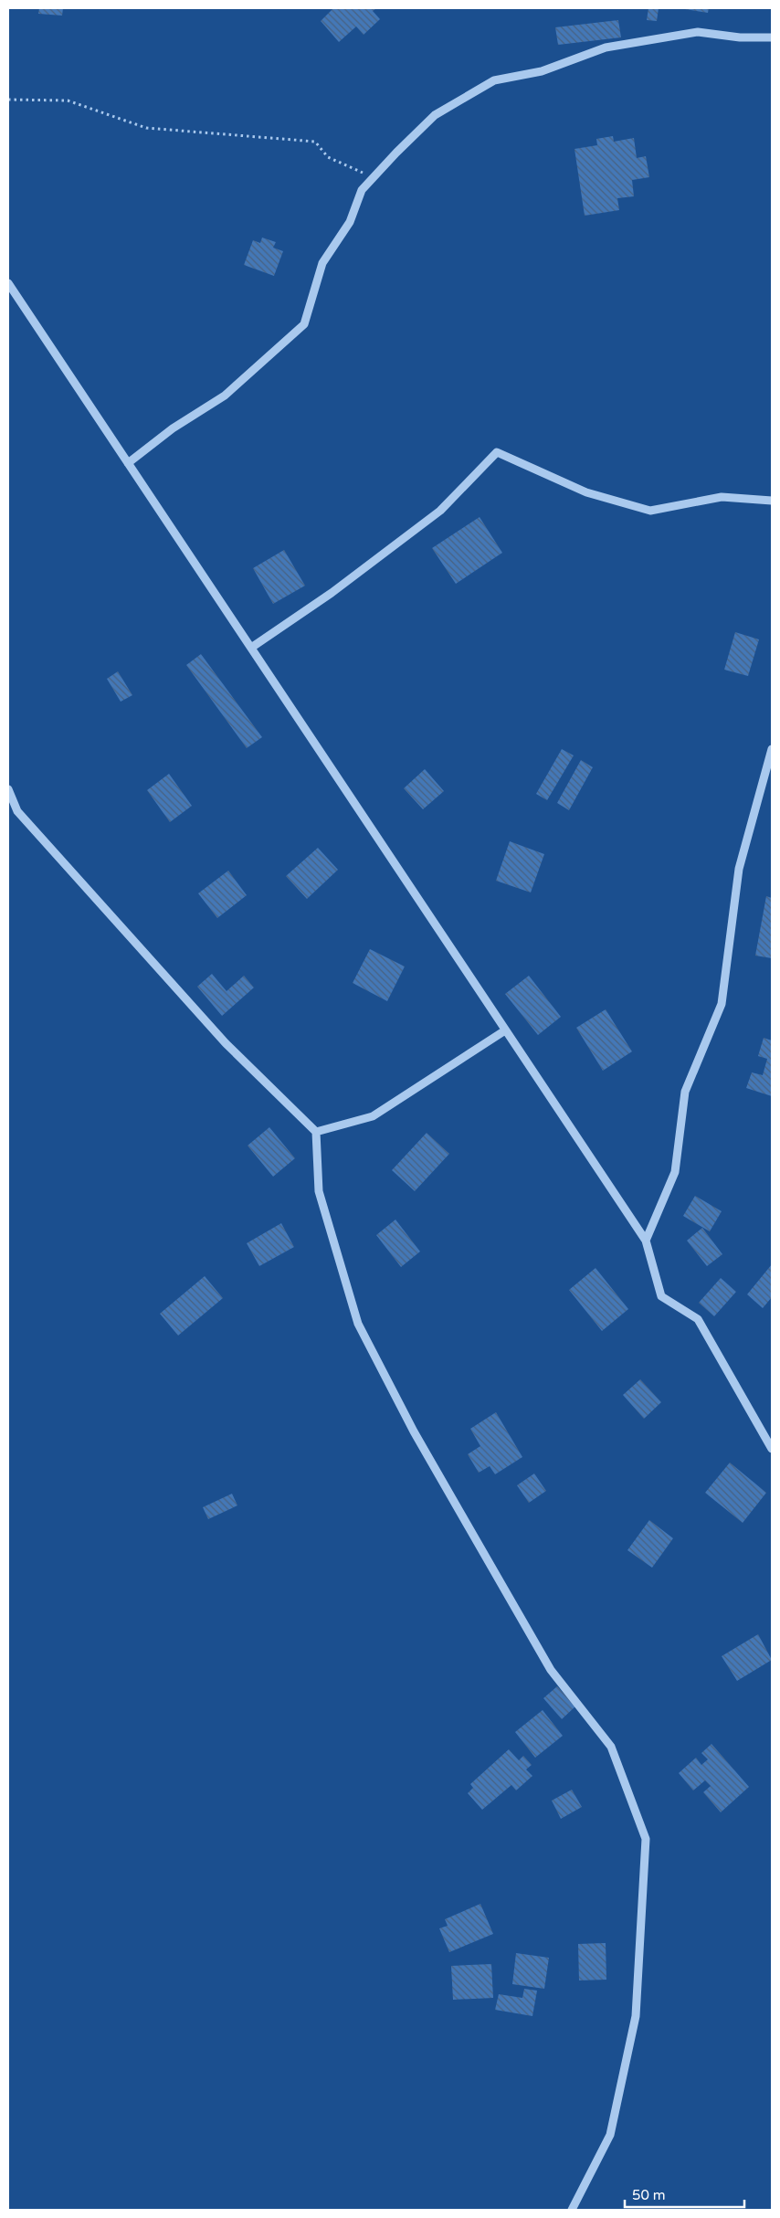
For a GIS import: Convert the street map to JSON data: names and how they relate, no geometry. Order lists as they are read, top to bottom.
{
  "scale_bar": "50 m"
}
